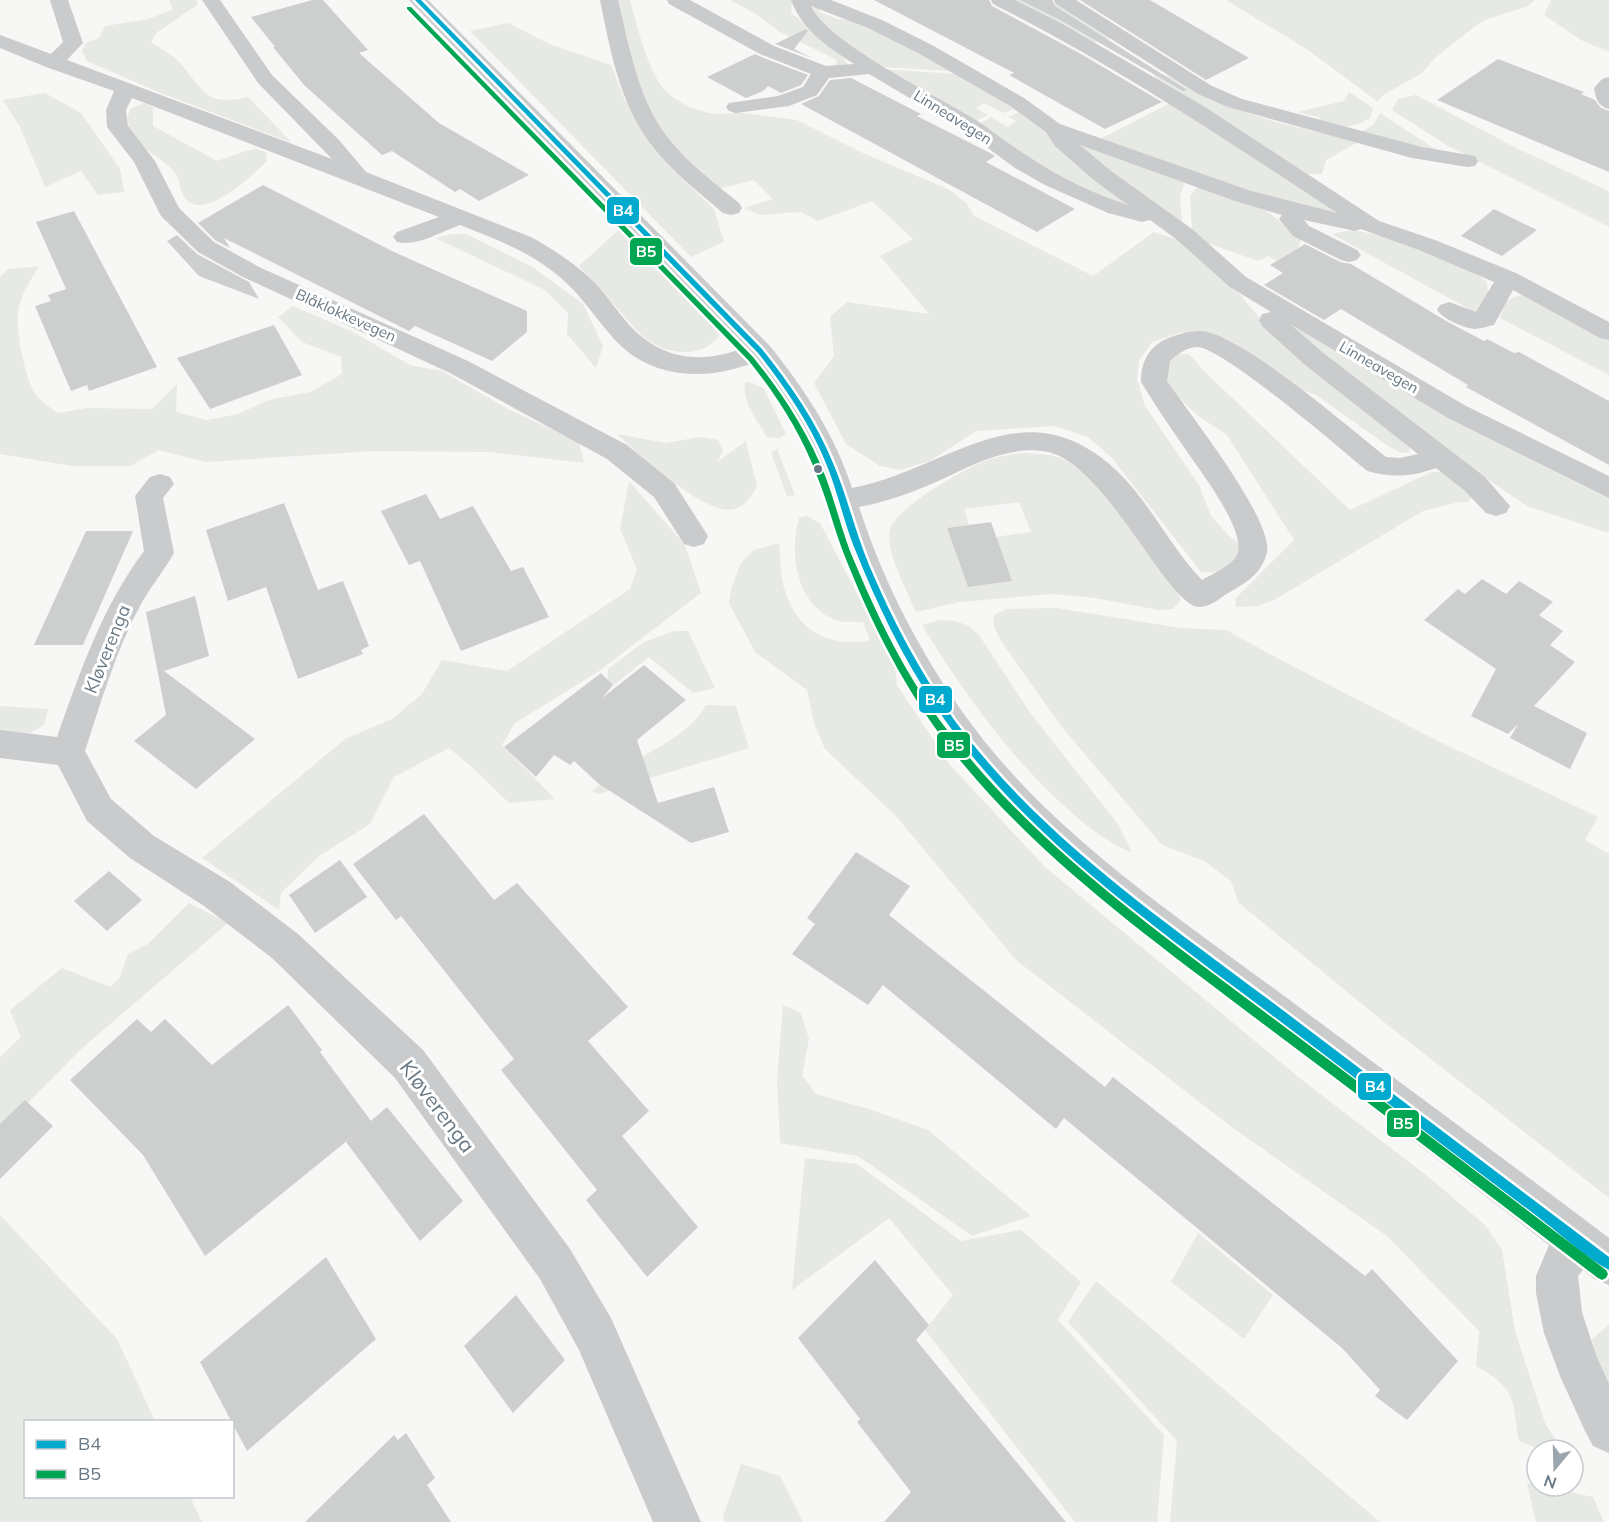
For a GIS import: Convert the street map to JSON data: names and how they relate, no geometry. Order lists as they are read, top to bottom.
{
  "streets": {
    "street": ["Linneavegen", "Blåklokkevegen", "Kløverenga"]
  },
  "lines": ["transit line B4", "transit line B5"],
  "legend": ["B4", "B5"],
  "north": "bottom"
}
